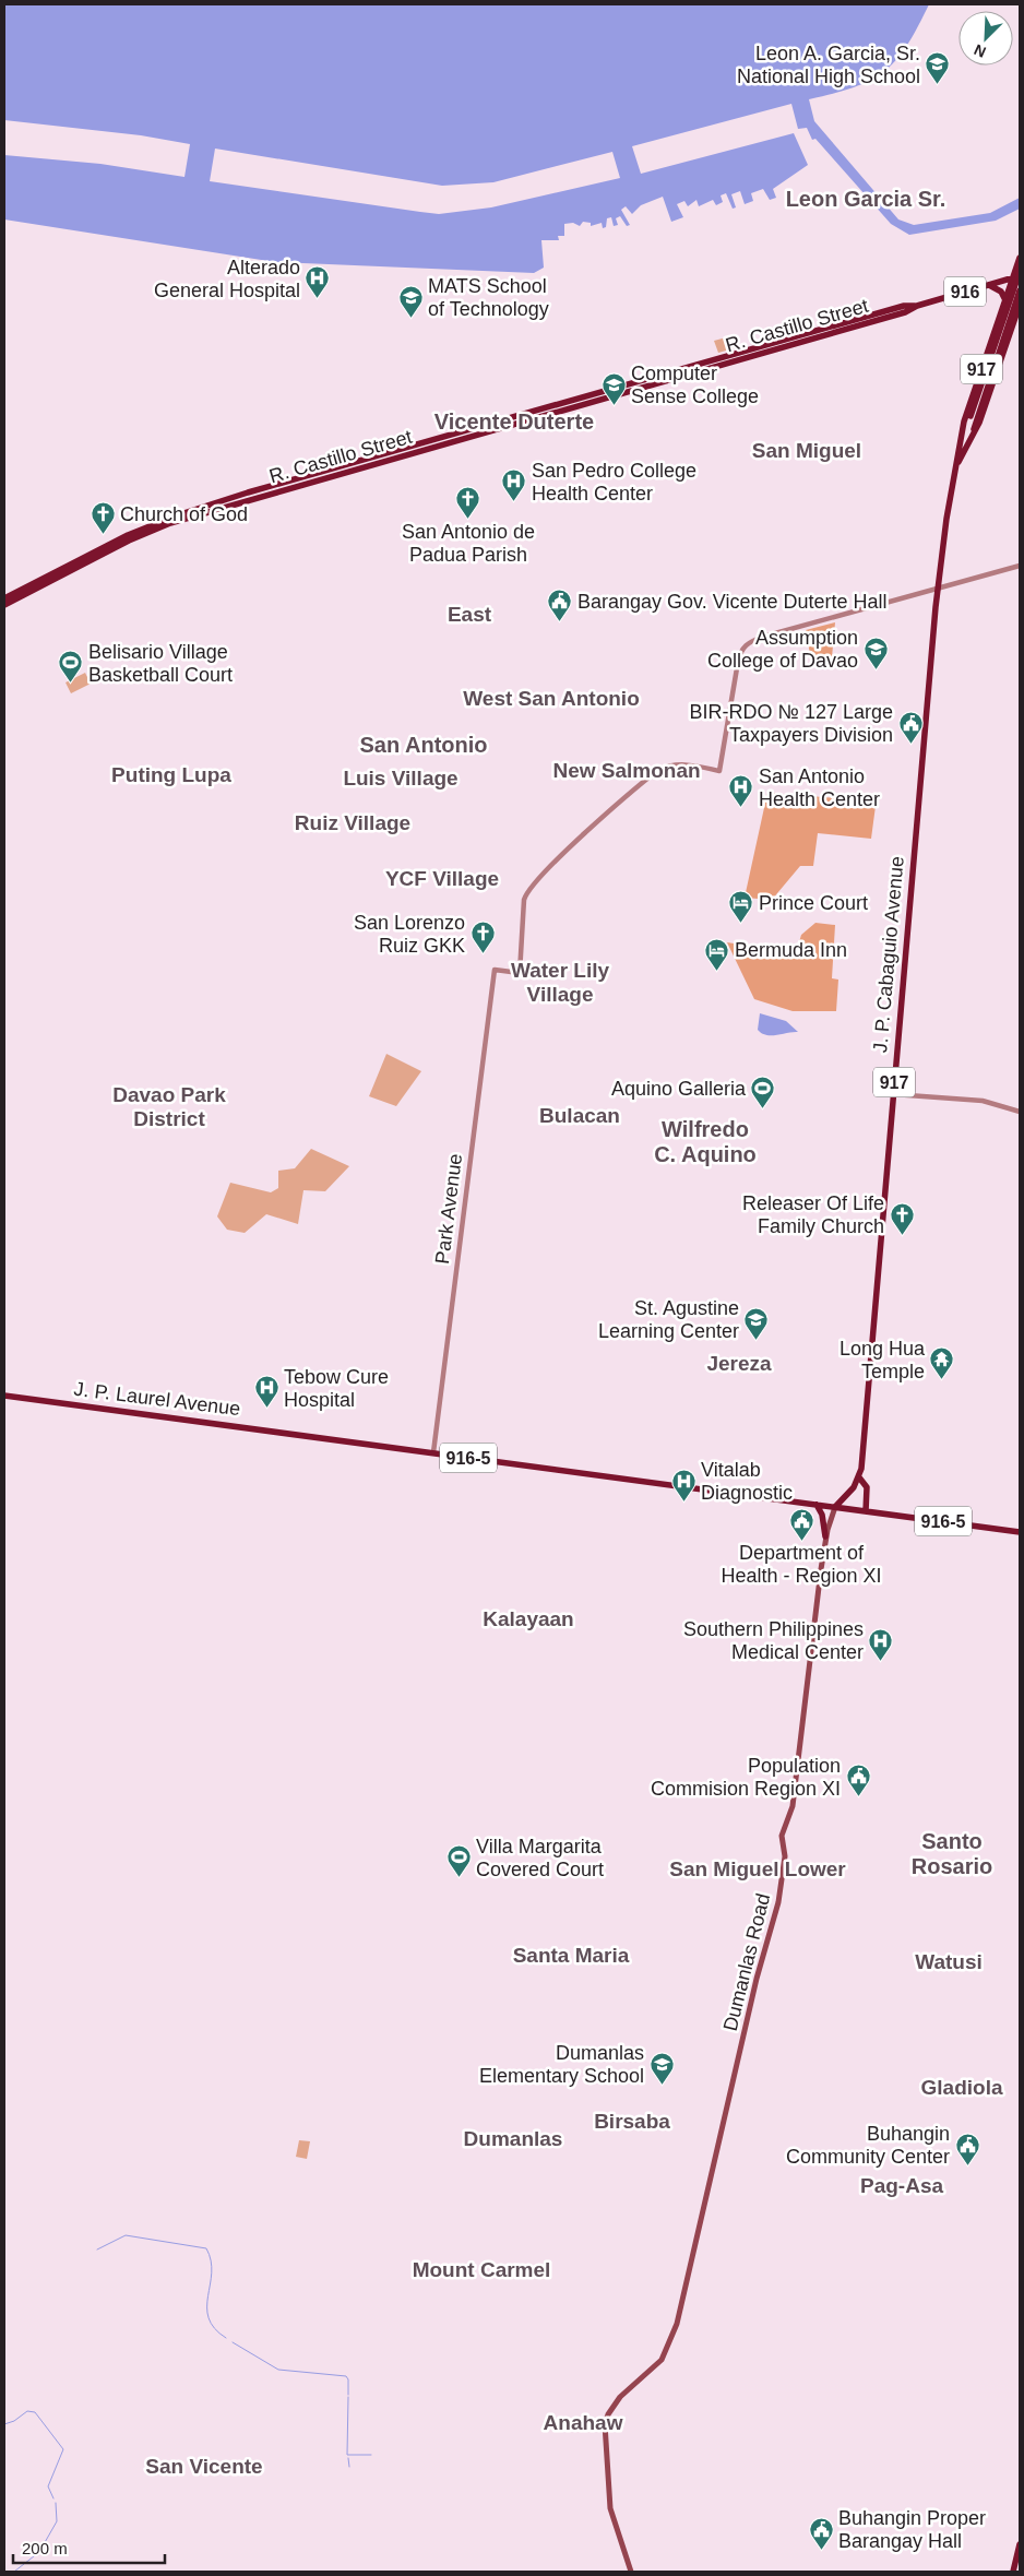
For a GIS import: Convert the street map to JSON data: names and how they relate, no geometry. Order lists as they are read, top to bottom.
{
  "streets": {
    "main road": [
      "916",
      "R. Castillo Street",
      "917",
      "J. P. Cabaguio Avenue",
      "J. P. Laurel Avenue",
      "916-5",
      "Dumanlas Road"
    ],
    "street": ["Park Avenue"]
  },
  "crossings": [
    ["916", "R. Castillo Street"],
    ["916", "J. P. Cabaguio Avenue"],
    ["R. Castillo Street", "J. P. Cabaguio Avenue"],
    ["J. P. Cabaguio Avenue", "Park Avenue"],
    ["Park Avenue", "J. P. Laurel Avenue"],
    ["J. P. Laurel Avenue", "Dumanlas Road"]
  ],
  "districts": [
    "Leon Garcia Sr.",
    "Vicente Duterte",
    "San Miguel",
    "East",
    "West San Antonio",
    "San Antonio",
    "New Salmonan",
    "Puting Lupa",
    "Luis Village",
    "Ruiz Village",
    "YCF Village",
    "Water Lily Village",
    "Davao Park District",
    "Bulacan",
    "Wilfredo C. Aquino",
    "Jereza",
    "Kalayaan",
    "Santo Rosario",
    "San Miguel Lower",
    "Santa Maria",
    "Watusi",
    "Gladiola",
    "Birsaba",
    "Dumanlas",
    "Pag-Asa",
    "Mount Carmel",
    "Anahaw",
    "San Vicente"
  ],
  "places": {
    "school or university": [
      "Leon A. Garcia, Sr. National High School",
      "MATS School of Technology",
      "Computer Sense College",
      "Assumption College of Davao",
      "St. Agustine Learning Center",
      "Dumanlas Elementary School"
    ],
    "hospital": [
      "Alterado General Hospital",
      "San Pedro College Health Center",
      "San Antonio Health Center",
      "Tebow Cure Hospital",
      "Vitalab Diagnostic",
      "Southern Philippines Medical Center"
    ],
    "church": [
      "San Antonio de Padua Parish",
      "Church of God",
      "San Lorenzo Ruiz GKK",
      "Releaser Of Life Family Church"
    ],
    "public building": [
      "Barangay Gov. Vicente Duterte Hall",
      "BIR-RDO № 127 Large Taxpayers Division",
      "Department of Health - Region XI",
      "Population Commision Region XI",
      "Buhangin Community Center",
      "Buhangin Proper Barangay Hall"
    ],
    "sports": ["Belisario Village Basketball Court", "Aquino Galleria", "Villa Margarita Covered Court"],
    "hotel": ["Prince Court", "Bermuda Inn"],
    "temple": ["Long Hua Temple"]
  },
  "scale_bar": "200 m",
  "north": "bottom left"
}
